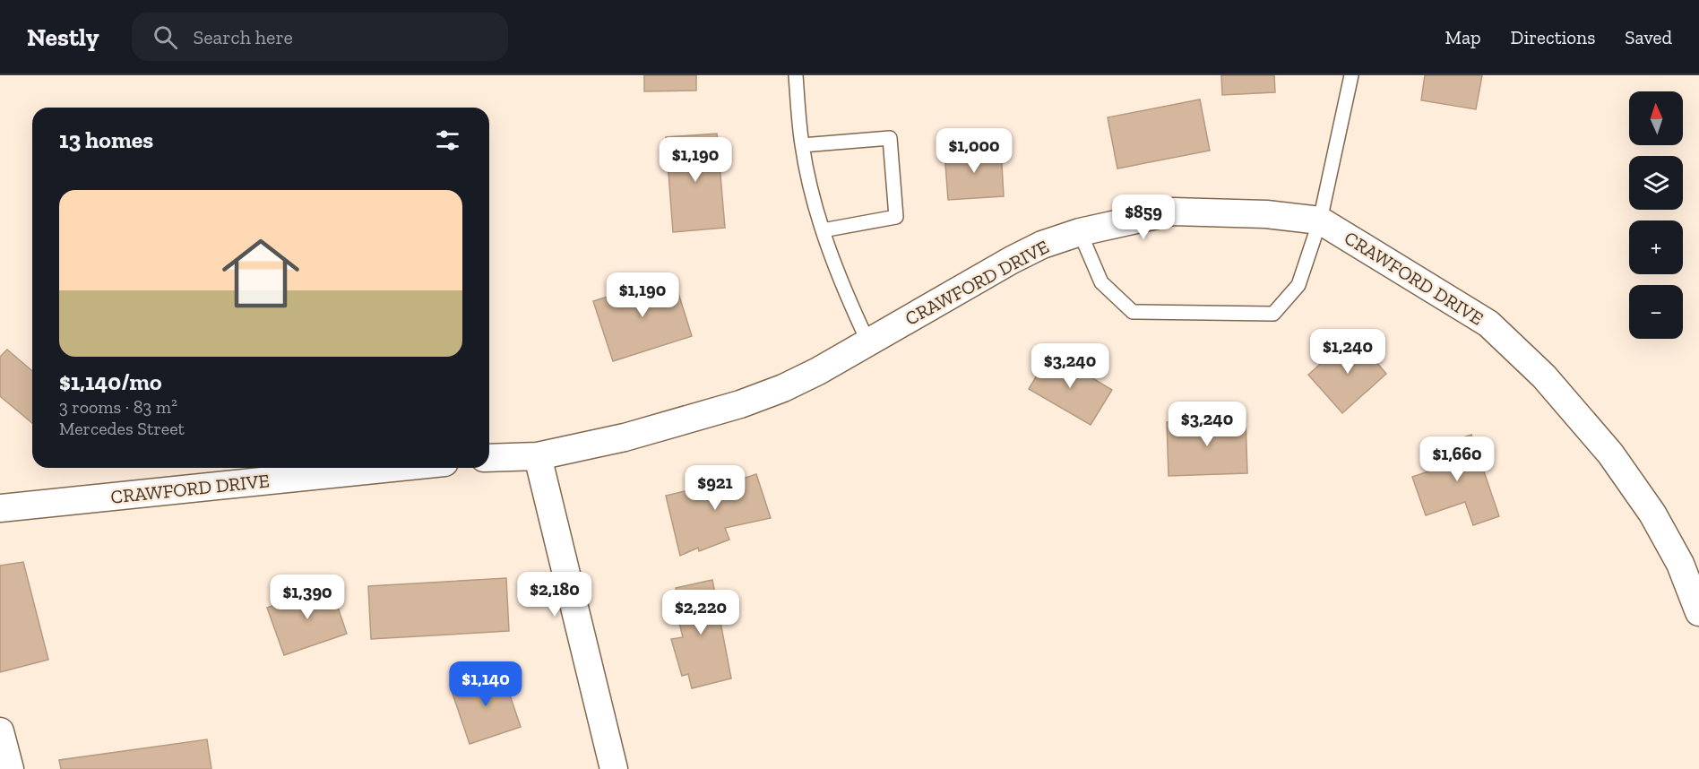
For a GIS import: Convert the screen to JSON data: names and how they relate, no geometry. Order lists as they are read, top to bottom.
{
  "streets": {
    "street": ["CRAWFORD DRIVE"]
  },
  "north": "top",
  "page": {
    "header": "Nestly",
    "search": "Search here",
    "nav": ["Map", "Directions", "Saved"],
    "map_buttons": ["+", "−"],
    "heading": "13 homes",
    "price": [
      "$1,000",
      "$1,190",
      "$859",
      "$1,190",
      "$1,240",
      "$3,240",
      "$3,240",
      "$1,660",
      "$921",
      "$2,180",
      "$1,390",
      "$2,220",
      "$1,140"
    ],
    "list": [
      {
        "name": "$1,140/mo",
        "note": "3 rooms · 83 m² · Mercedes Street"
      }
    ]
  }
}
